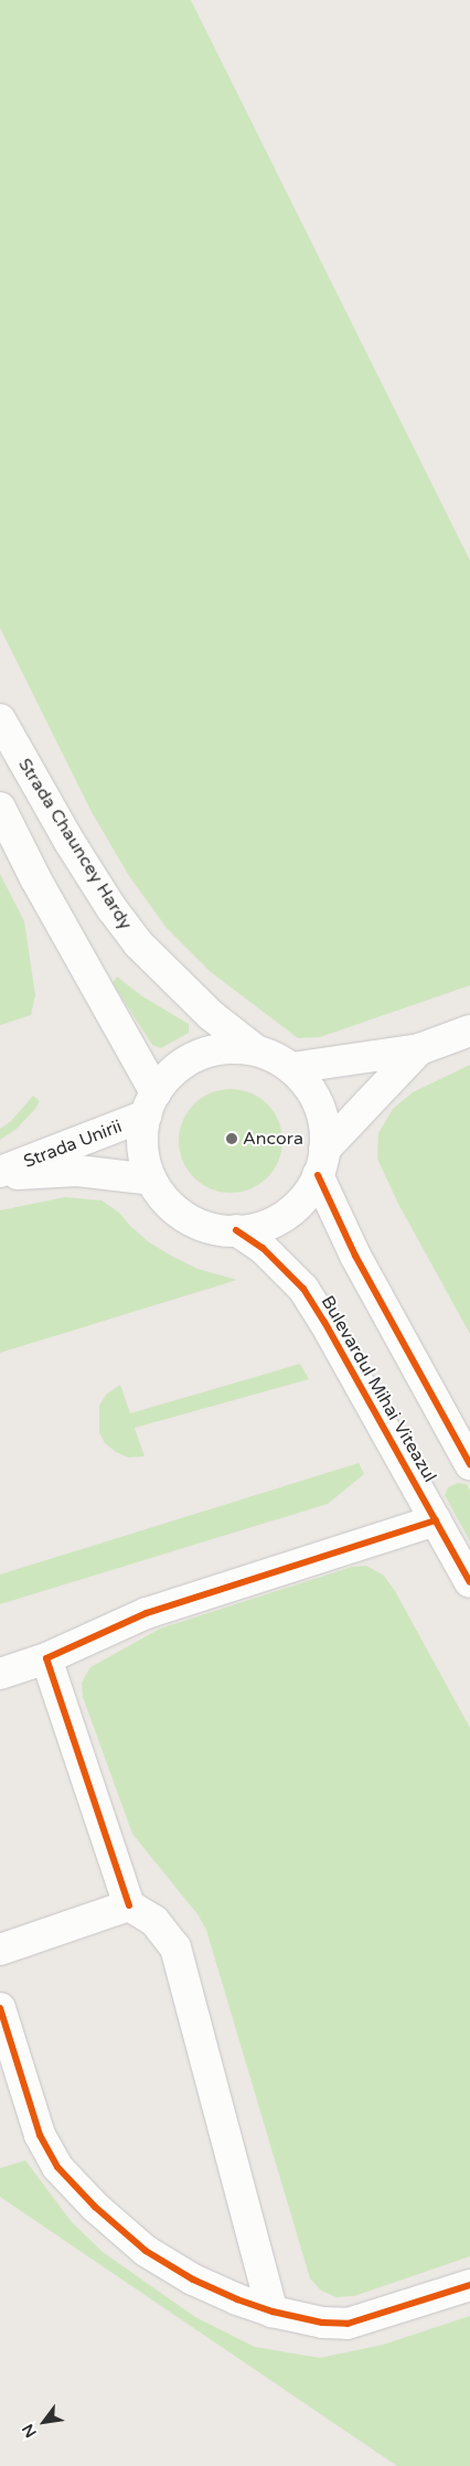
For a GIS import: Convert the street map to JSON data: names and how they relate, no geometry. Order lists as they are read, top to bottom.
{
  "streets": {
    "street": ["Strada Chauncey Hardy", "Strada Unirii", "Bulevardul Mihai Viteazul"]
  },
  "crossings": [
    ["Strada Chauncey Hardy", "Strada Unirii"],
    ["Strada Chauncey Hardy", "Bulevardul Mihai Viteazul"],
    ["Strada Unirii", "Bulevardul Mihai Viteazul"]
  ],
  "places": ["Ancora"],
  "north": "bottom left"
}
